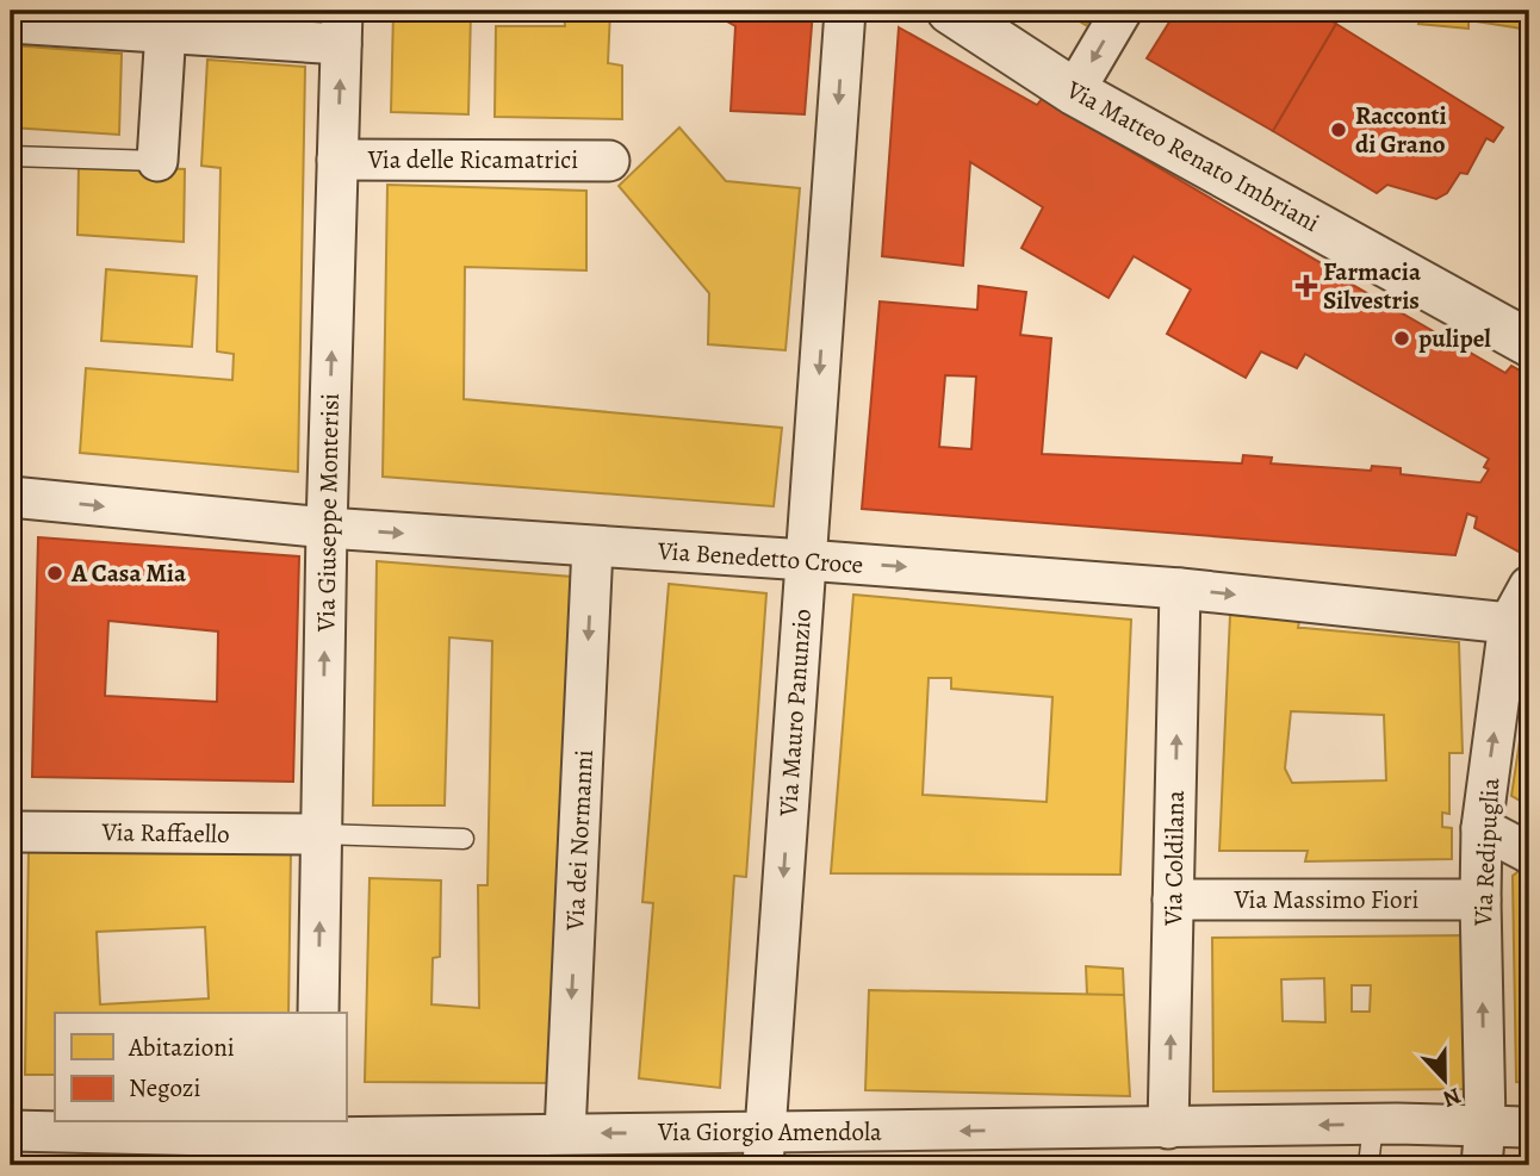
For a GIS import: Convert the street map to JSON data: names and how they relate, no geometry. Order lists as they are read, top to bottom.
{
  "streets": {
    "street": [
      "Via Matteo Renato Imbriani",
      "Via delle Ricamatrici",
      "Via Giuseppe Monterisi",
      "Via Benedetto Croce",
      "Via Mauro Panunzio",
      "Via Raffaello",
      "Via dei Normanni",
      "Via Redipuglia",
      "Via Coldilana",
      "Via Massimo Fiori",
      "Via Giorgio Amendola"
    ]
  },
  "crossings": [
    ["Via delle Ricamatrici", "Via Giuseppe Monterisi"],
    ["Via Giuseppe Monterisi", "Via Benedetto Croce"],
    ["Via Giuseppe Monterisi", "Via Raffaello"],
    ["Via Benedetto Croce", "Via Mauro Panunzio"],
    ["Via Benedetto Croce", "Via dei Normanni"],
    ["Via Benedetto Croce", "Via Redipuglia"],
    ["Via Benedetto Croce", "Via Coldilana"],
    ["Via Mauro Panunzio", "Via Giorgio Amendola"],
    ["Via dei Normanni", "Via Giorgio Amendola"],
    ["Via Redipuglia", "Via Massimo Fiori"],
    ["Via Redipuglia", "Via Giorgio Amendola"],
    ["Via Coldilana", "Via Massimo Fiori"],
    ["Via Coldilana", "Via Giorgio Amendola"]
  ],
  "one_way": [
    "Via Giuseppe Monterisi",
    "Via Benedetto Croce",
    "Via Mauro Panunzio",
    "Via dei Normanni",
    "Via Redipuglia",
    "Via Coldilana",
    "Via Giorgio Amendola"
  ],
  "places": {
    "other": ["Racconti di Grano", "pulipel", "A Casa Mia"],
    "health": ["Farmacia Silvestris"]
  },
  "legend": ["Abitazioni", "Negozi"],
  "north": "bottom"
}
